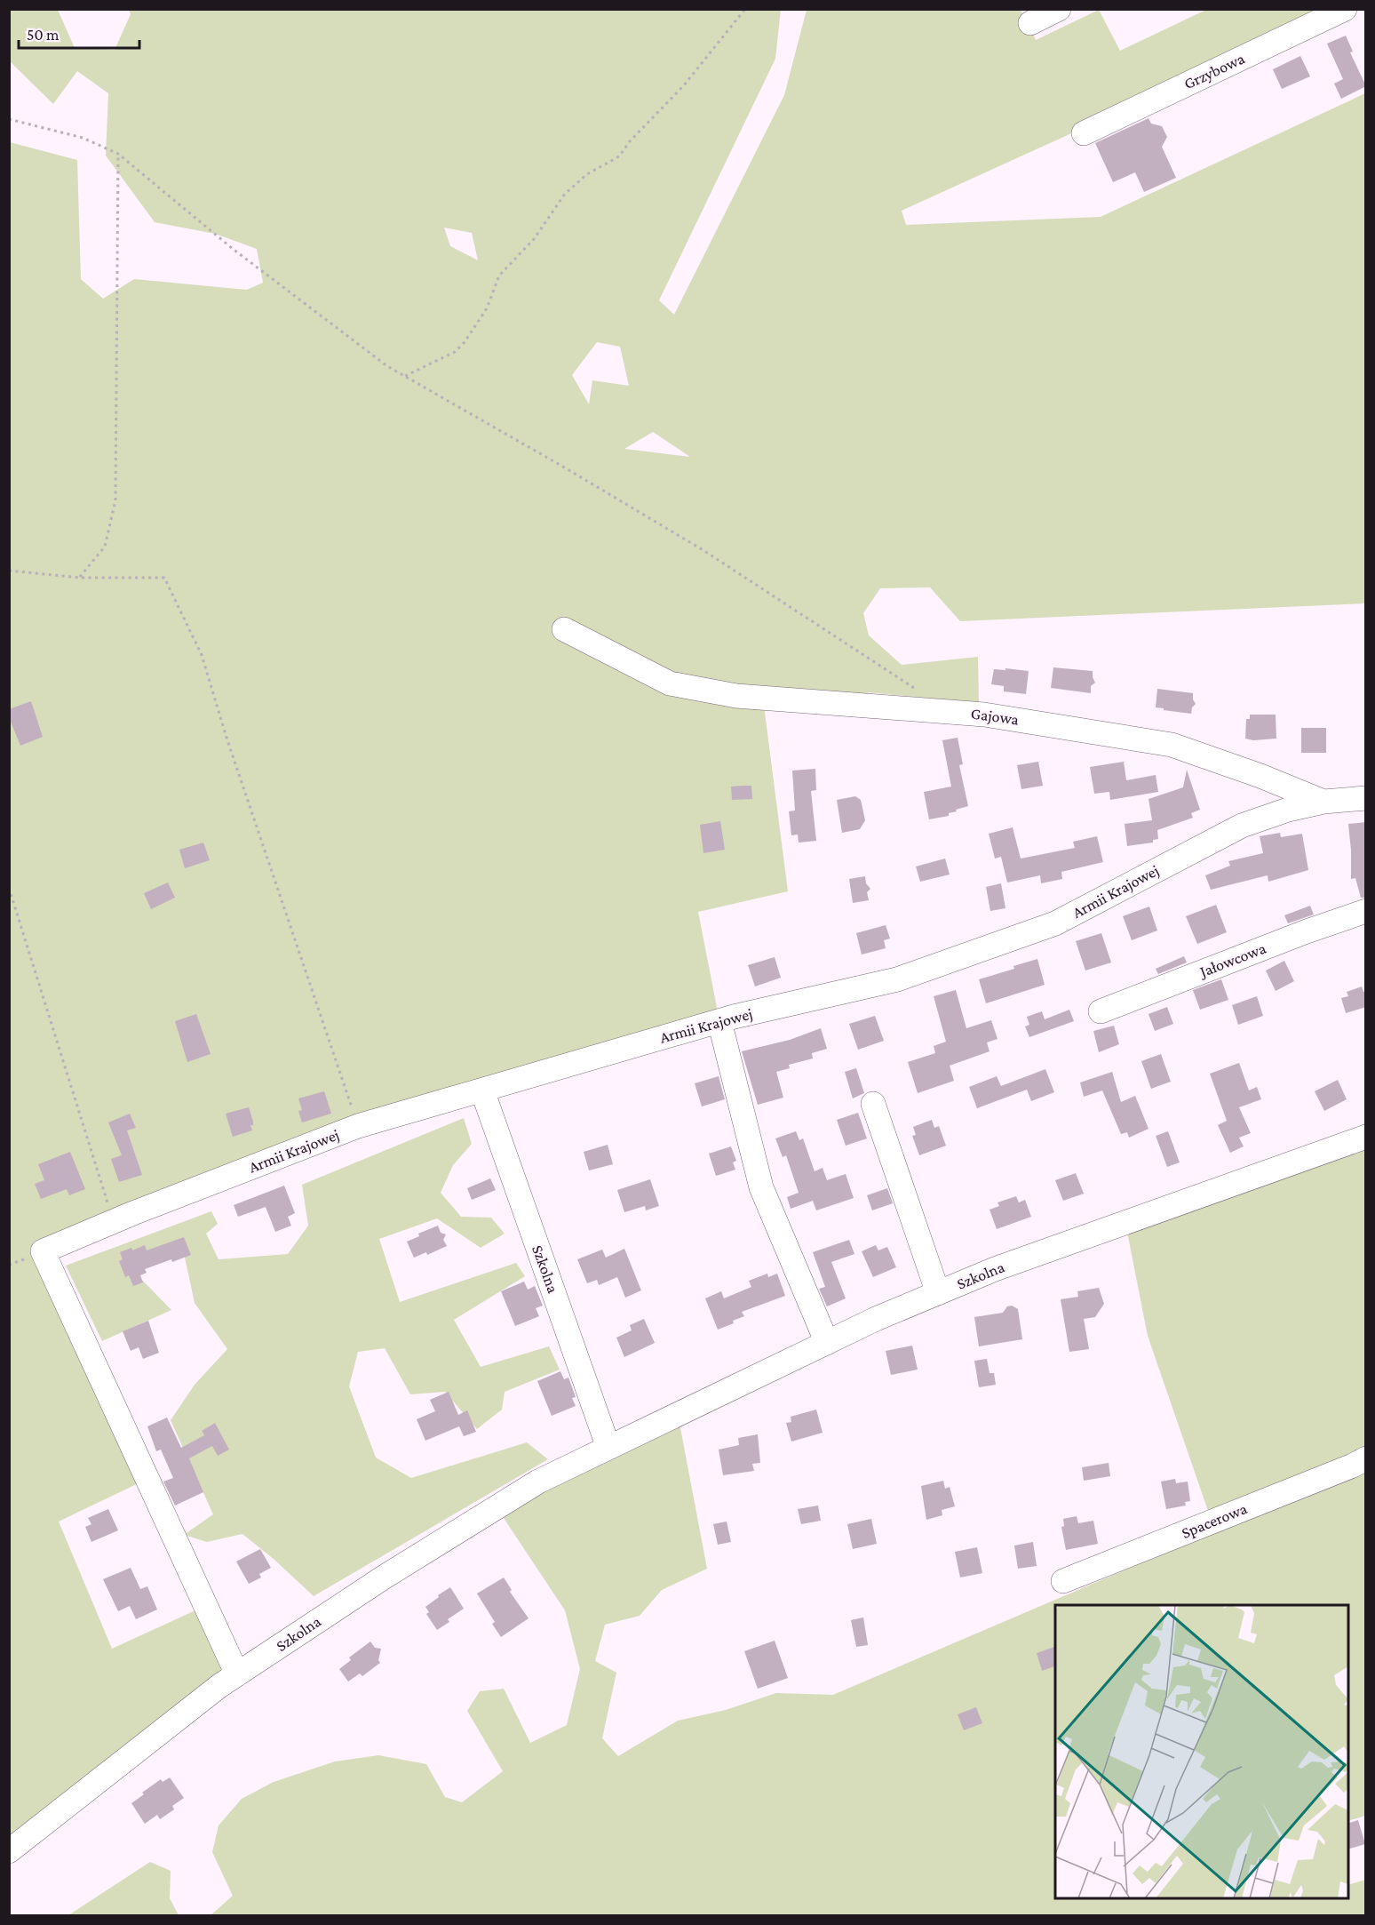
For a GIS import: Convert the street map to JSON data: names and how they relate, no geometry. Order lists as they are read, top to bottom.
{
  "streets": {
    "street": [
      "Grzybowa",
      "Gajowa",
      "Armii Krajowej",
      "Jałowcowa",
      "Szkolna",
      "Spacerowa"
    ]
  },
  "crossings": [
    ["Gajowa", "Armii Krajowej"],
    ["Armii Krajowej", "Szkolna"]
  ],
  "scale_bar": "50 m"
}
